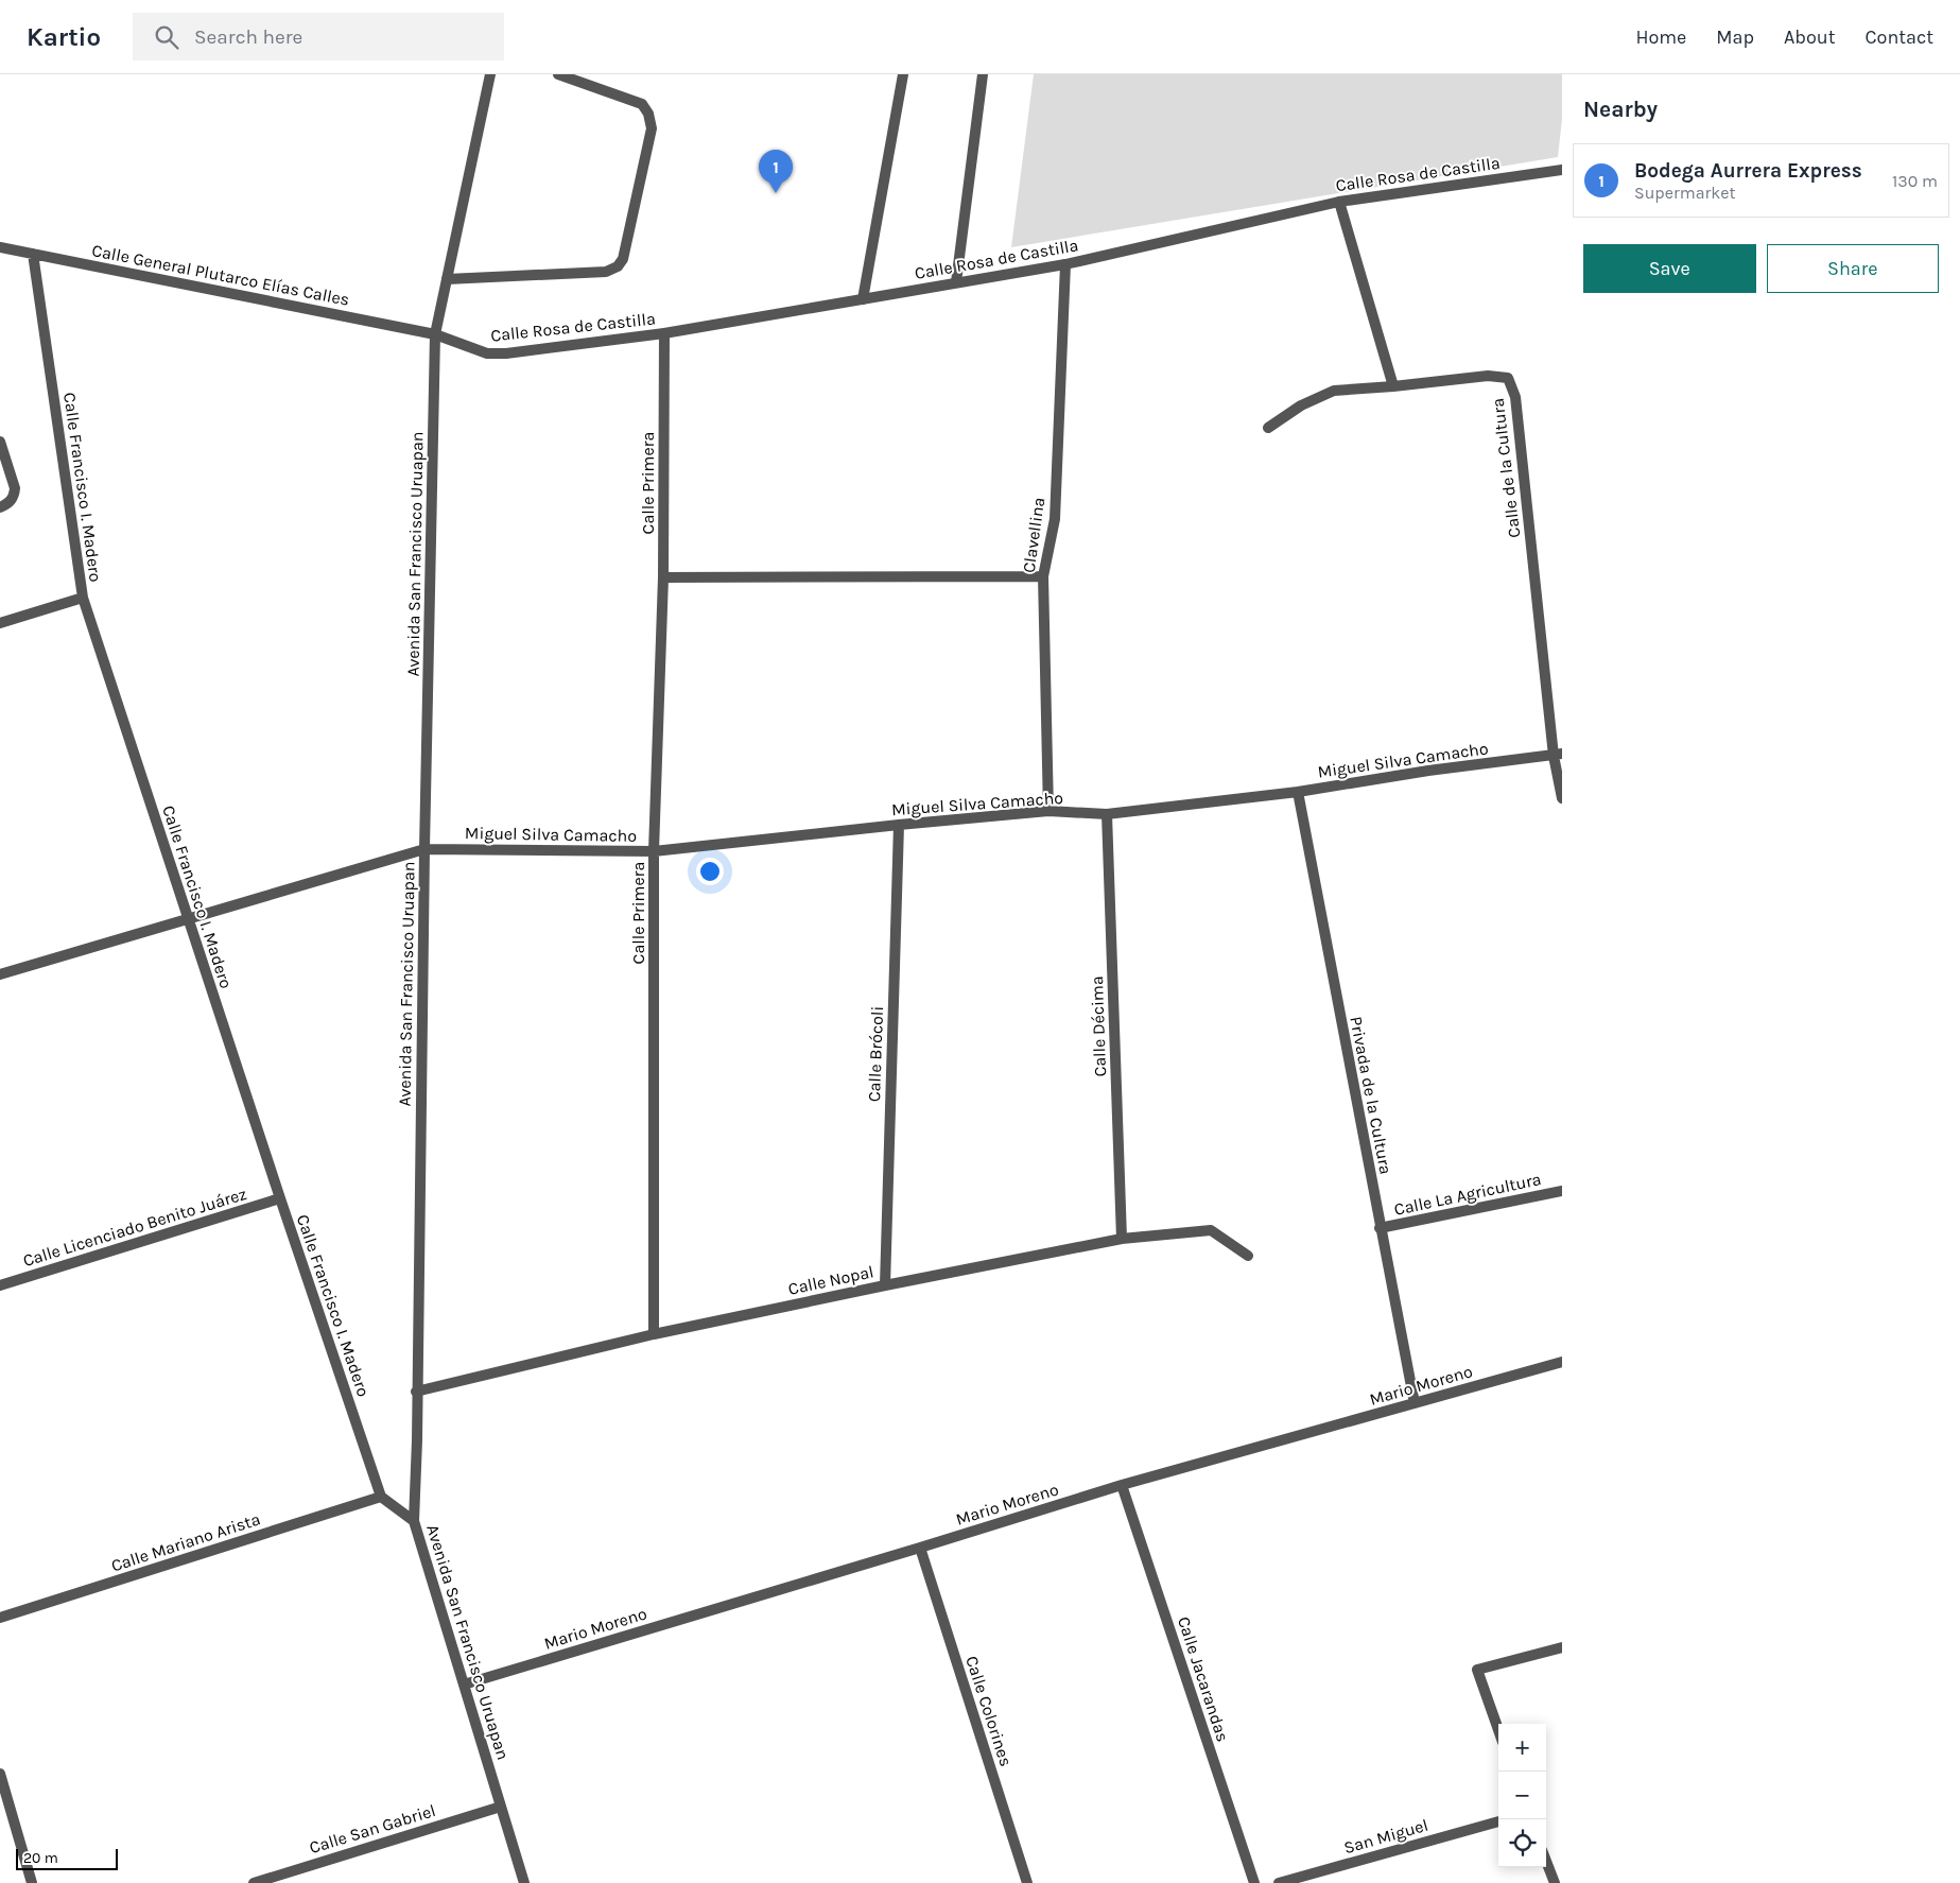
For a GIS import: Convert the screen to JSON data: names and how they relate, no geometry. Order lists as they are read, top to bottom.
{
  "streets": {
    "street": [
      "Calle Rosa de Castilla",
      "Calle General Plutarco Elías Calles",
      "Calle de la Cultura",
      "Calle Primera",
      "Calle Francisco I. Madero",
      "Clavellina",
      "Avenida San Francisco Uruapan",
      "Miguel Silva Camacho",
      "Calle Décima",
      "Calle Brócoli",
      "Privada de la Cultura",
      "Calle La Agricultura",
      "Calle Licenciado Benito Juárez",
      "Calle Nopal",
      "Mario Moreno",
      "Calle Mariano Arista",
      "Calle Jacarandas",
      "Calle Colorines",
      "Calle San Gabriel",
      "San Miguel"
    ]
  },
  "crossings": [
    ["Calle Rosa de Castilla", "Calle General Plutarco Elías Calles"],
    ["Calle Rosa de Castilla", "Calle Primera"],
    ["Calle Rosa de Castilla", "Clavellina"],
    ["Calle Rosa de Castilla", "Avenida San Francisco Uruapan"],
    ["Calle General Plutarco Elías Calles", "Calle Francisco I. Madero"],
    ["Calle General Plutarco Elías Calles", "Avenida San Francisco Uruapan"],
    ["Calle de la Cultura", "Miguel Silva Camacho"],
    ["Calle Primera", "Miguel Silva Camacho"],
    ["Calle Primera", "Calle Nopal"],
    ["Calle Francisco I. Madero", "Miguel Silva Camacho"],
    ["Calle Francisco I. Madero", "Calle Licenciado Benito Juárez"],
    ["Calle Francisco I. Madero", "Calle Mariano Arista"],
    ["Clavellina", "Miguel Silva Camacho"],
    ["Avenida San Francisco Uruapan", "Miguel Silva Camacho"],
    ["Avenida San Francisco Uruapan", "Calle Nopal"],
    ["Avenida San Francisco Uruapan", "Mario Moreno"],
    ["Avenida San Francisco Uruapan", "Calle San Gabriel"],
    ["Miguel Silva Camacho", "Calle Décima"],
    ["Miguel Silva Camacho", "Calle Brócoli"],
    ["Miguel Silva Camacho", "Privada de la Cultura"],
    ["Calle Décima", "Calle Nopal"],
    ["Calle Brócoli", "Calle Nopal"],
    ["Privada de la Cultura", "Calle La Agricultura"],
    ["Privada de la Cultura", "Mario Moreno"],
    ["Mario Moreno", "Calle Jacarandas"],
    ["Mario Moreno", "Calle Colorines"]
  ],
  "scale_bar": "20 m",
  "page": {
    "header": "Kartio",
    "search": "Search here",
    "nav": [
      "Home",
      "Map",
      "About",
      "Contact"
    ],
    "heading": "Nearby",
    "list": [
      {
        "mark": "1",
        "name": "Bodega Aurrera Express",
        "note": "Supermarket",
        "value": "130 m"
      }
    ],
    "pins": "1",
    "buttons": ["Save", "Share"],
    "map_buttons": ["+", "−"],
    "scale": "20 m"
  }
}
